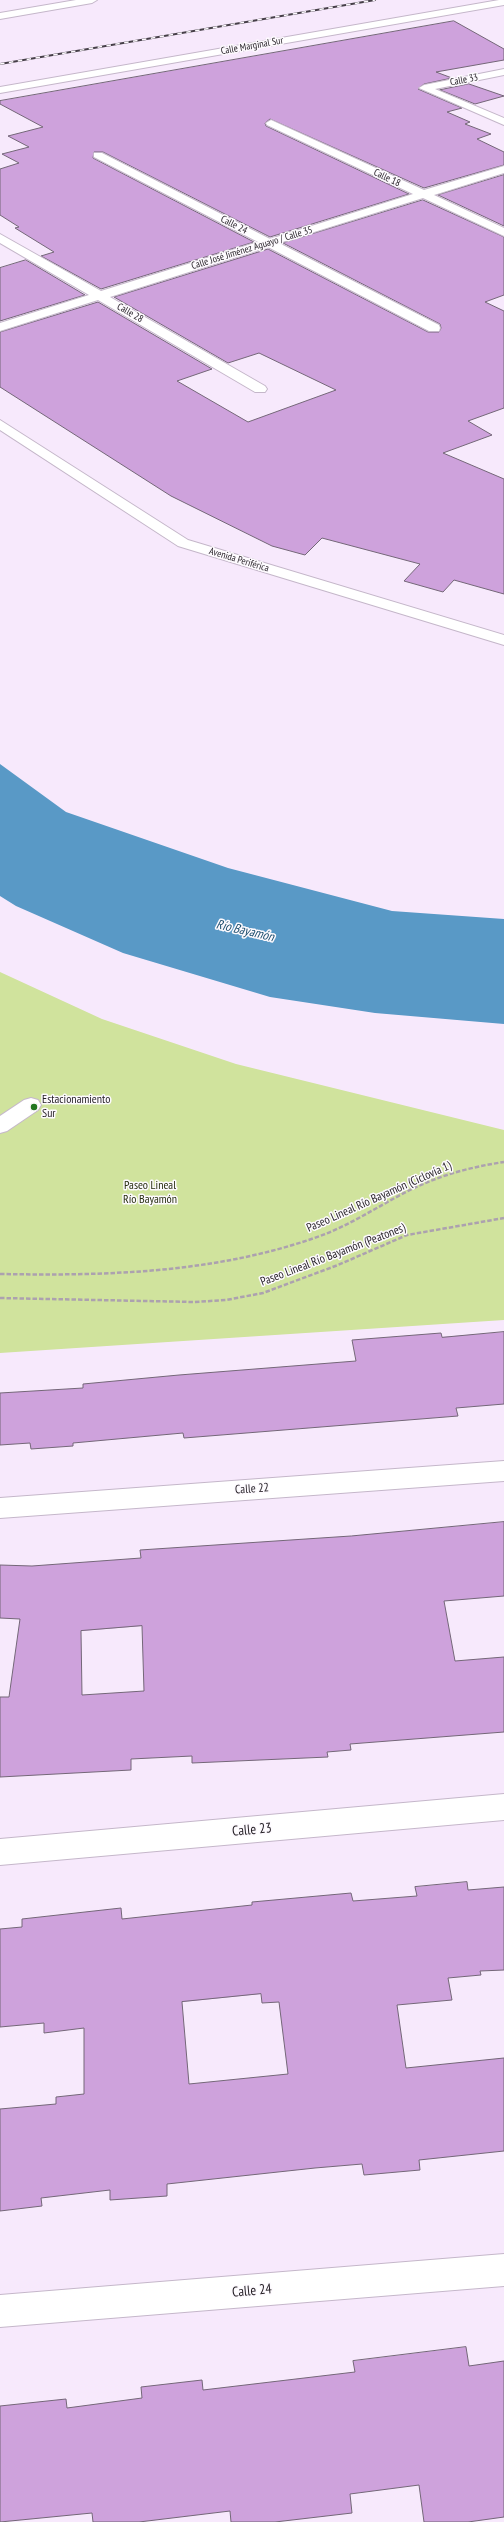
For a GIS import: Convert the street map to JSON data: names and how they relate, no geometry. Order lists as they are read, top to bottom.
{
  "streets": {
    "street": [
      "Calle Marginal Sur",
      "Calle 33",
      "Calle 18",
      "Calle 24",
      "Calle José Jiménez Aguayo / Calle 35",
      "Calle 28",
      "Avenida Periférica",
      "Calle 22",
      "Calle 23"
    ],
    "path": ["Paseo Lineal Río Bayamón (Ciclovía 1)", "Paseo Lineal Río Bayamón (Peatones)"]
  },
  "crossings": [
    ["Calle 18", "Calle José Jiménez Aguayo / Calle 35"],
    ["Calle 24", "Calle José Jiménez Aguayo / Calle 35"],
    ["Calle José Jiménez Aguayo / Calle 35", "Calle 28"]
  ],
  "water": ["Río Bayamón"],
  "parks": ["Paseo Lineal Río Bayamón"],
  "places": ["Estacionamiento Sur"]
}
